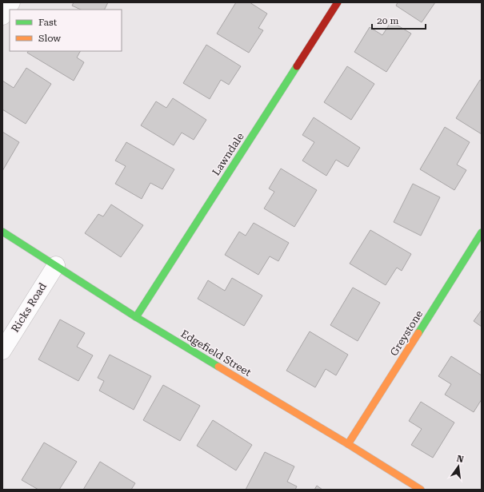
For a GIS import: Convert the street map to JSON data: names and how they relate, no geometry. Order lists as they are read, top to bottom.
{
  "streets": {
    "street": [
      "Lawndale",
      "Ricks Road",
      "Greystone",
      "Edgefield Street"
    ]
  },
  "crossings": [
    ["Lawndale", "Edgefield Street"],
    ["Ricks Road", "Edgefield Street"],
    ["Greystone", "Edgefield Street"]
  ],
  "legend": ["Fast", "Slow"],
  "scale_bar": "20 m",
  "north": "top"
}
